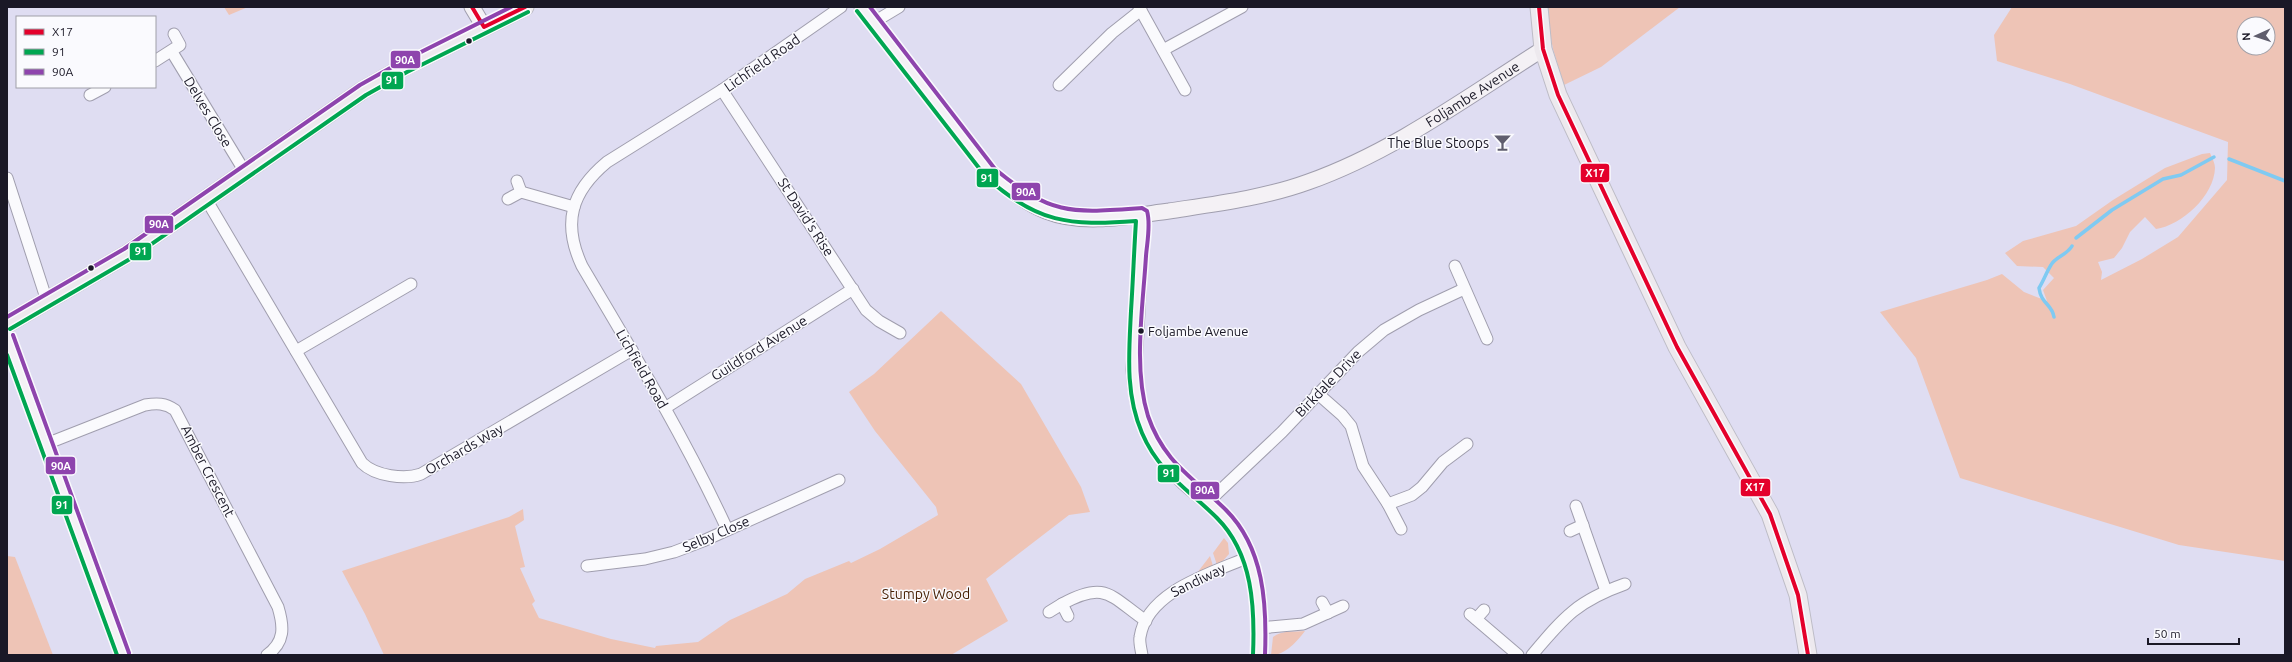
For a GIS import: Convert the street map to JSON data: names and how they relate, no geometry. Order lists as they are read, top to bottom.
{
  "streets": {
    "street": [
      "Lichfield Road",
      "Foljambe Avenue",
      "Delves Close",
      "St David's Rise",
      "Guildford Avenue",
      "Birkdale Drive",
      "Orchards Way",
      "Amber Crescent",
      "Selby Close",
      "Sandiway"
    ]
  },
  "crossings": [
    ["Lichfield Road", "St David's Rise"],
    ["Lichfield Road", "Guildford Avenue"],
    ["Lichfield Road", "Orchards Way"],
    ["Lichfield Road", "Selby Close"],
    ["St David's Rise", "Guildford Avenue"]
  ],
  "parks": ["Stumpy Wood"],
  "places": {
    "bar": ["The Blue Stoops"],
    "other": ["Foljambe Avenue"]
  },
  "lines": ["transit line X17", "transit line 90A", "transit line 91"],
  "legend": ["X17", "91", "90A"],
  "scale_bar": "50 m",
  "north": "left"
}
